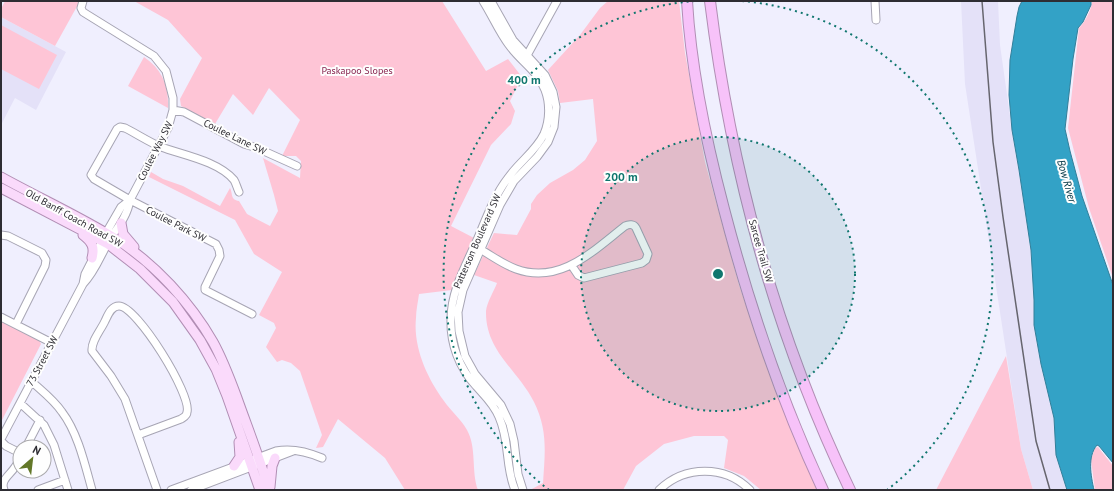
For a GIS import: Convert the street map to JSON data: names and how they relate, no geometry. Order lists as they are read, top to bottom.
{
  "streets": {
    "highway": ["Sarcee Trail SW"],
    "main road": ["Old Banff Coach Road SW"],
    "street": [
      "Coulee Lane SW",
      "Coulee Way SW",
      "Coulee Park SW",
      "Patterson Boulevard SW",
      "73 Street SW"
    ]
  },
  "crossings": [
    ["Coulee Lane SW", "Coulee Way SW"],
    ["Coulee Way SW", "Coulee Park SW"],
    ["Coulee Way SW", "73 Street SW"],
    ["Old Banff Coach Road SW", "73 Street SW"],
    ["Coulee Park SW", "73 Street SW"]
  ],
  "water": ["Bow River"],
  "parks": ["Paskapoo Slopes"],
  "north": "top right",
  "rings": ["400 m", "200 m"]
}
